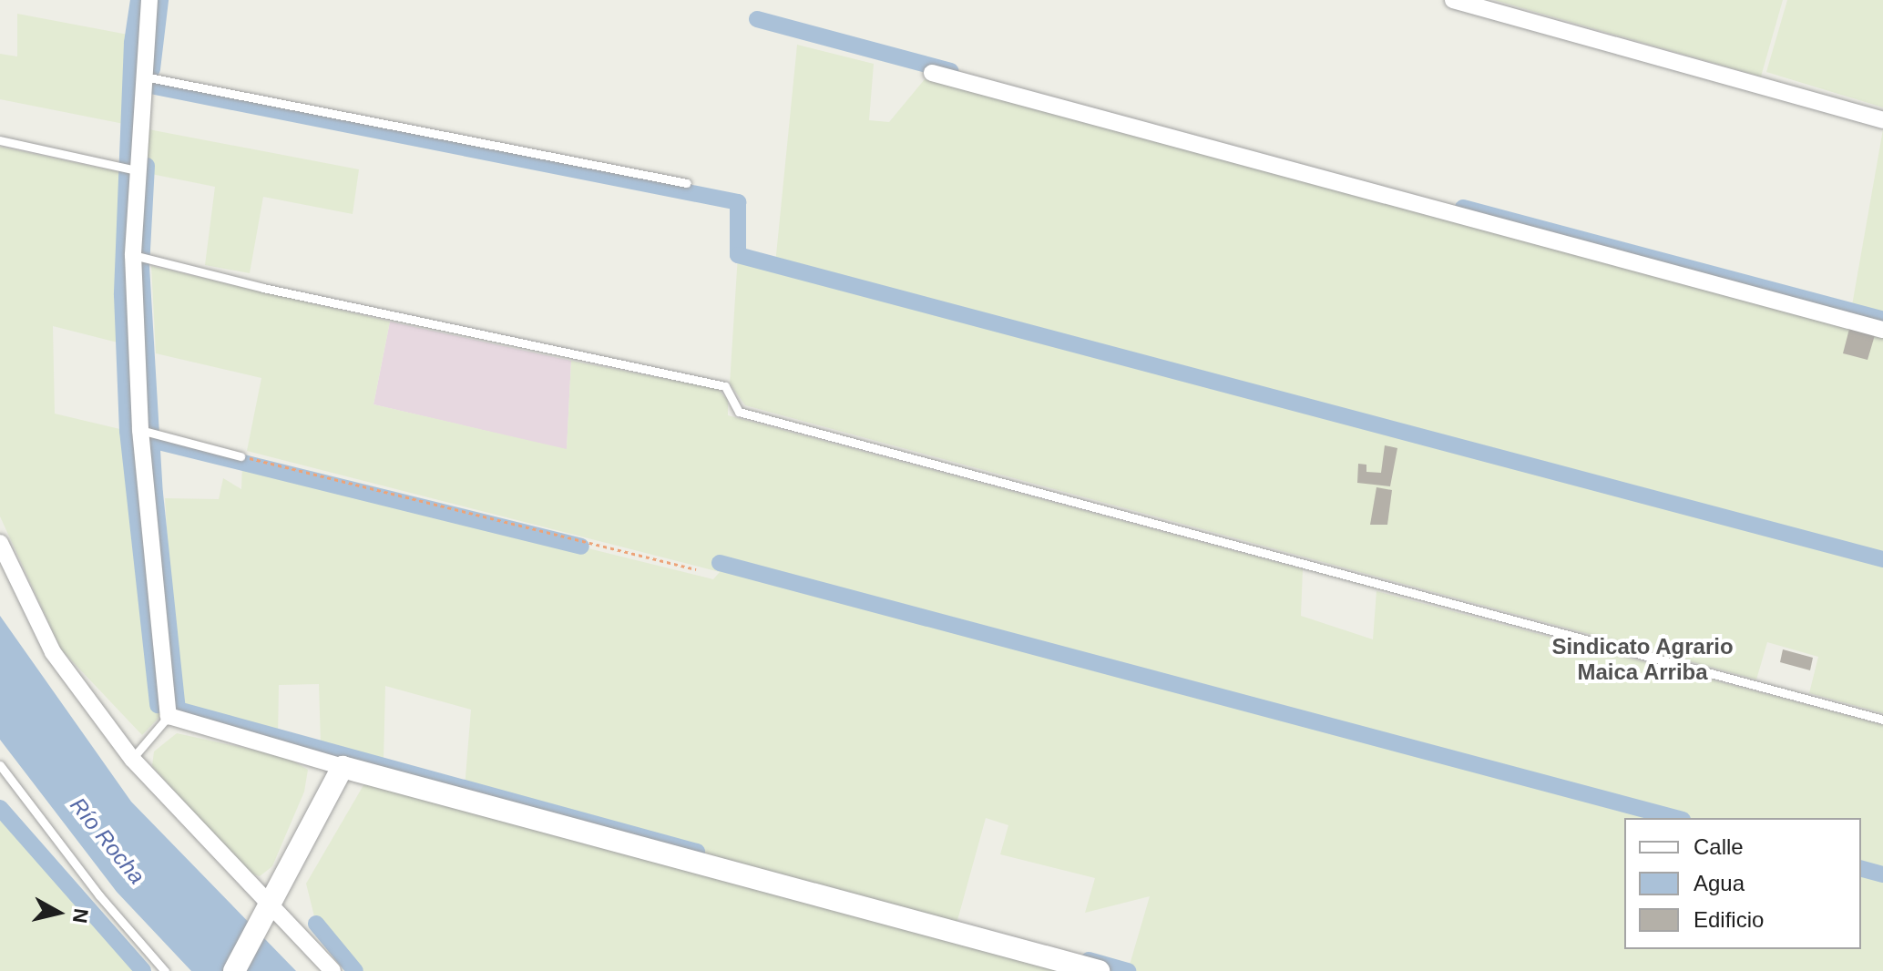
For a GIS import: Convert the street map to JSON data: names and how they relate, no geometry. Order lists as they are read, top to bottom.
{
  "districts": ["Sindicato Agrario Maica Arriba"],
  "water": ["Río Rocha"],
  "legend": ["Calle", "Agua", "Edificio"],
  "north": "right"
}
